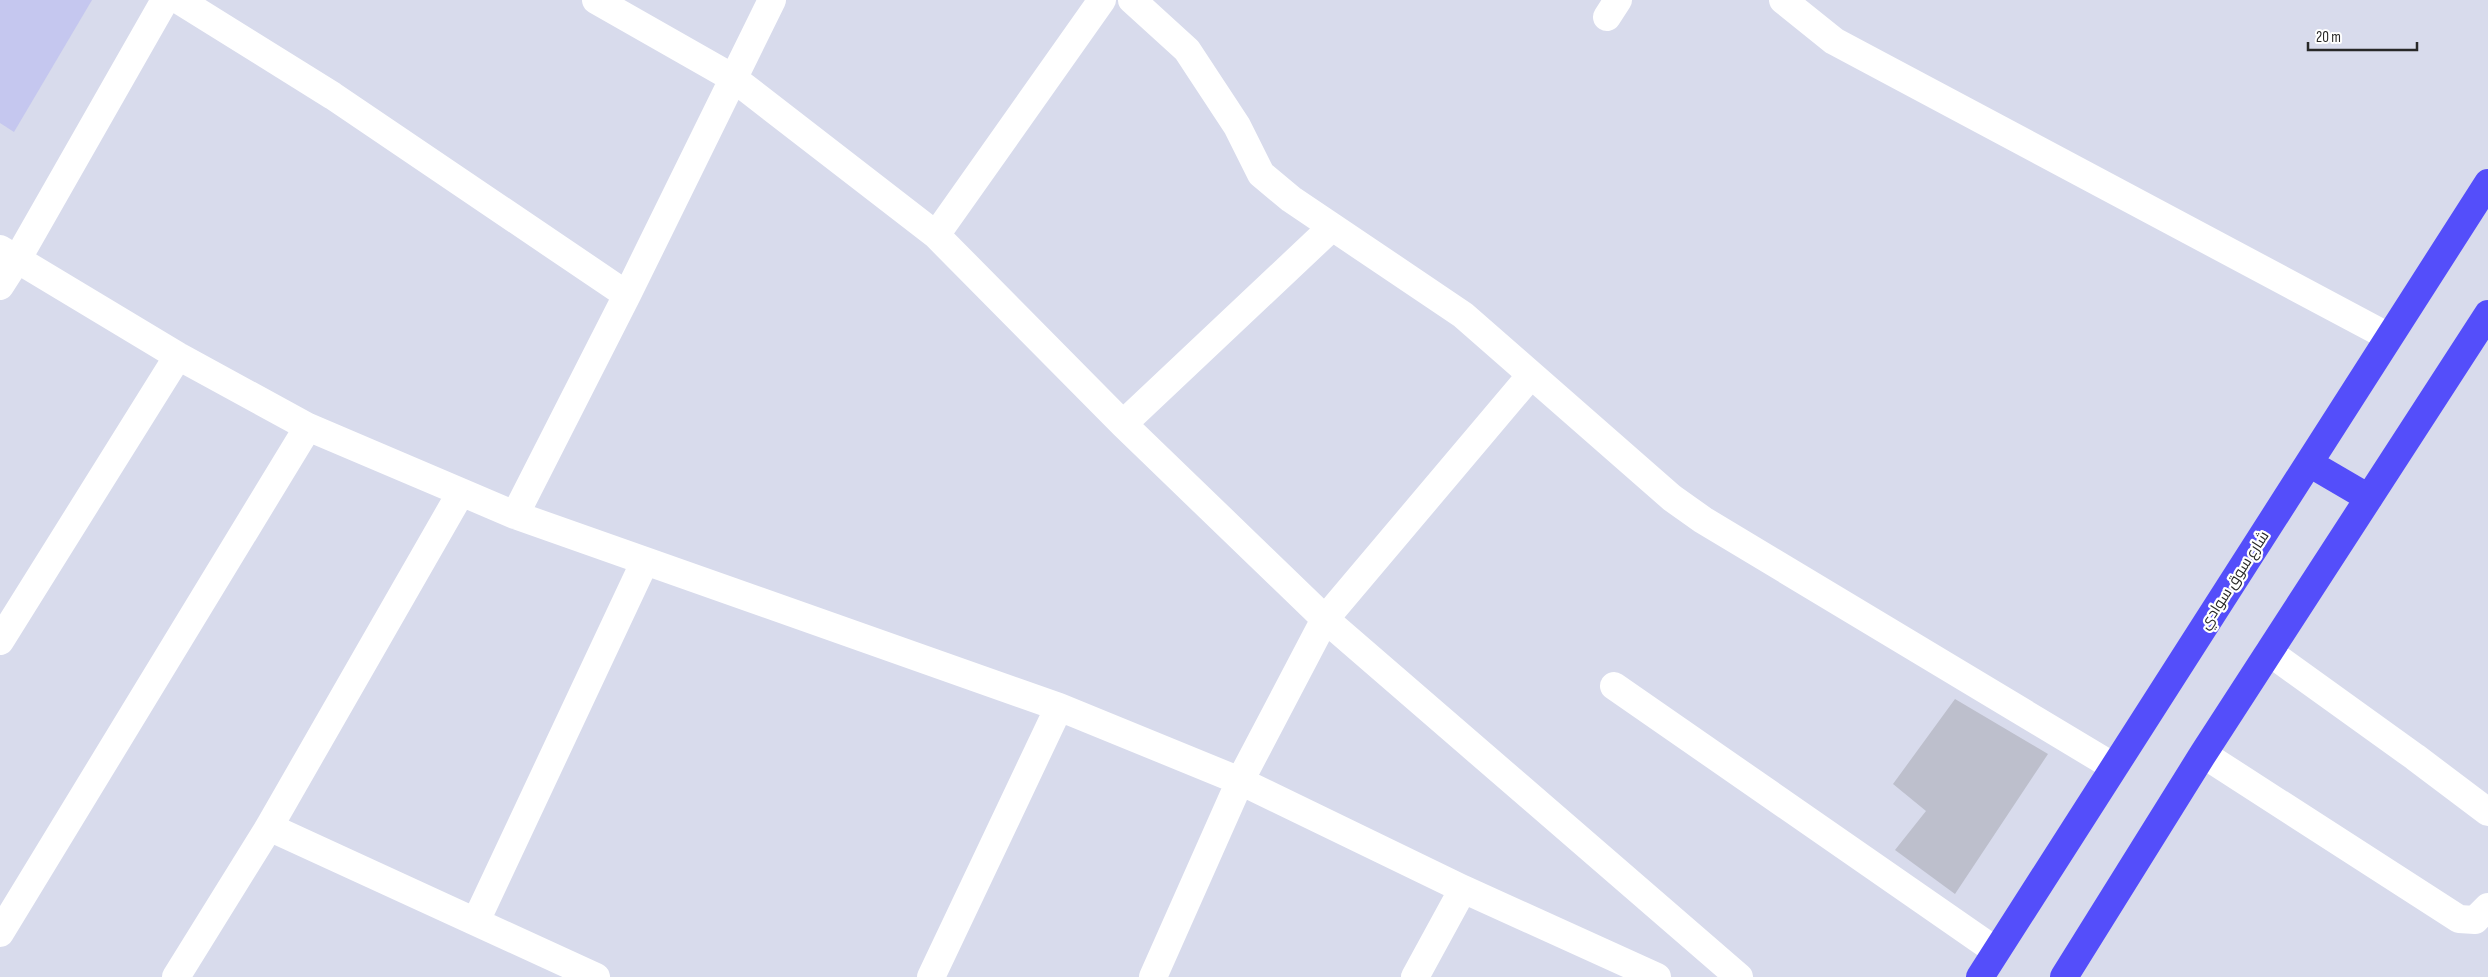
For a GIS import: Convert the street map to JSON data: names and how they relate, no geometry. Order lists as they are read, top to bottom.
{
  "streets": {
    "main road": ["شارع سوق سوادي"]
  },
  "scale_bar": "20 m"
}
